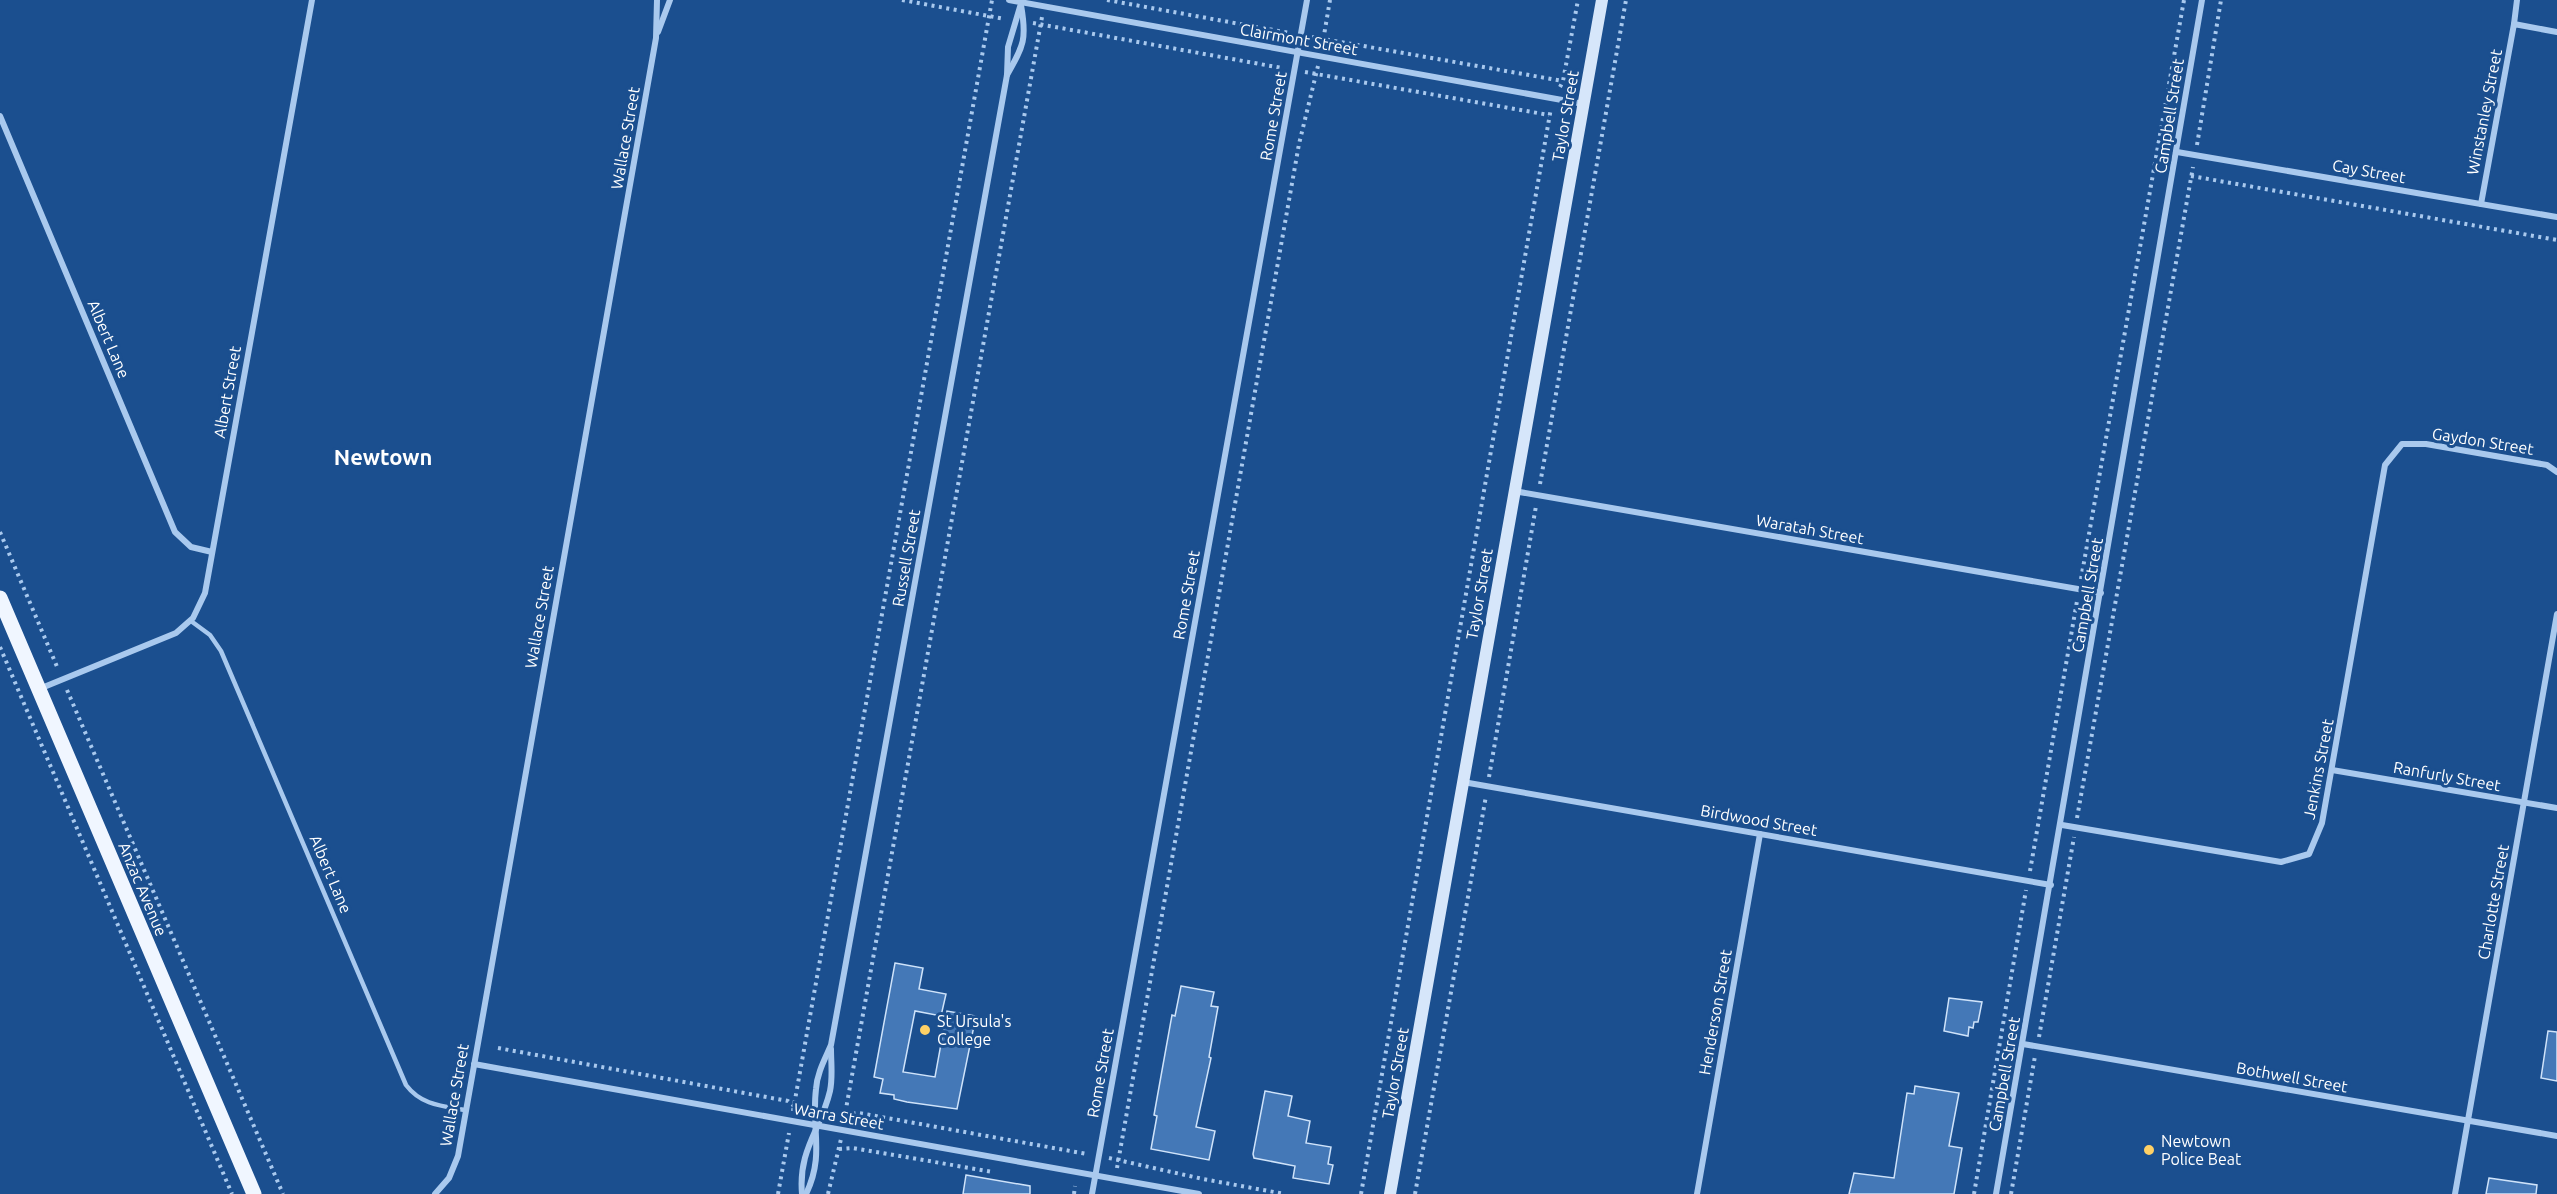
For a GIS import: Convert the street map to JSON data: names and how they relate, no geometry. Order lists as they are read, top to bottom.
{
  "streets": {
    "main road": ["Anzac Avenue"],
    "street": [
      "Clairmont Street",
      "Winstanley Street",
      "Rome Street",
      "Taylor Street",
      "Campbell Street",
      "Wallace Street",
      "Cay Street",
      "Albert Lane",
      "Albert Street",
      "Gaydon Street",
      "Waratah Street",
      "Russell Street",
      "Jenkins Street",
      "Ranfurly Street",
      "Birdwood Street",
      "Charlotte Street",
      "Henderson Street",
      "Bothwell Street",
      "Warra Street"
    ]
  },
  "crossings": [
    ["Clairmont Street", "Rome Street"],
    ["Clairmont Street", "Taylor Street"],
    ["Clairmont Street", "Russell Street"],
    ["Winstanley Street", "Cay Street"],
    ["Rome Street", "Warra Street"],
    ["Taylor Street", "Waratah Street"],
    ["Taylor Street", "Birdwood Street"],
    ["Campbell Street", "Cay Street"],
    ["Campbell Street", "Waratah Street"],
    ["Campbell Street", "Jenkins Street"],
    ["Campbell Street", "Birdwood Street"],
    ["Campbell Street", "Bothwell Street"],
    ["Wallace Street", "Albert Lane"],
    ["Wallace Street", "Warra Street"],
    ["Albert Lane", "Albert Street"],
    ["Albert Street", "Anzac Avenue"],
    ["Gaydon Street", "Jenkins Street"],
    ["Russell Street", "Warra Street"],
    ["Jenkins Street", "Ranfurly Street"],
    ["Ranfurly Street", "Charlotte Street"],
    ["Birdwood Street", "Henderson Street"],
    ["Charlotte Street", "Bothwell Street"]
  ],
  "districts": ["Newtown"],
  "places": ["St Ursula's College", "Newtown Police Beat"]
}
